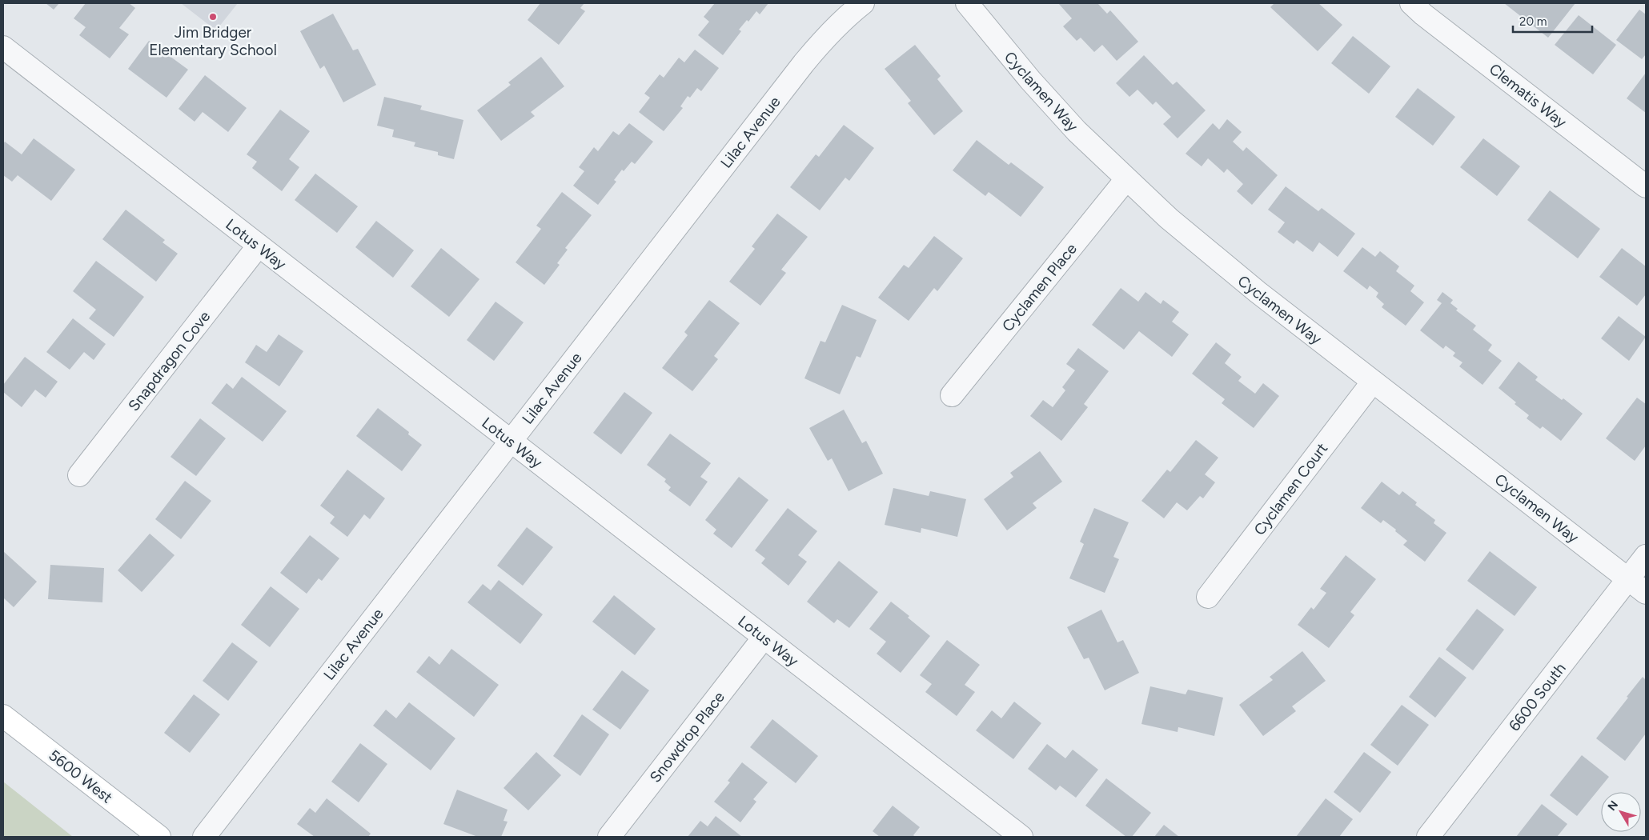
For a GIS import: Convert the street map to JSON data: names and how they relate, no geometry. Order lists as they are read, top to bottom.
{
  "streets": {
    "main road": ["5600 West"],
    "street": [
      "Cyclamen Way",
      "Clematis Way",
      "Lilac Avenue",
      "Lotus Way",
      "Cyclamen Place",
      "Snapdragon Cove",
      "Cyclamen Court",
      "6600 South",
      "Snowdrop Place"
    ]
  },
  "crossings": [
    ["Cyclamen Way", "Cyclamen Place"],
    ["Cyclamen Way", "Cyclamen Court"],
    ["Cyclamen Way", "6600 South"],
    ["Lilac Avenue", "Lotus Way"],
    ["Lotus Way", "Snapdragon Cove"],
    ["Lotus Way", "Snowdrop Place"]
  ],
  "places": ["Jim Bridger Elementary School"],
  "scale_bar": "20 m",
  "north": "top left"
}
